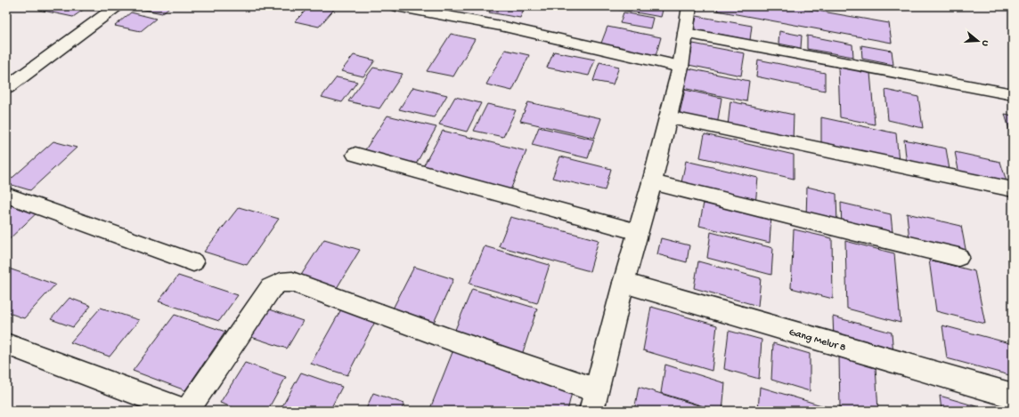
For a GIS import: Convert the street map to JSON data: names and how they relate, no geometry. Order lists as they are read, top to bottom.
{
  "streets": {
    "street": ["Gang Melur 8"]
  },
  "north": "right"
}
